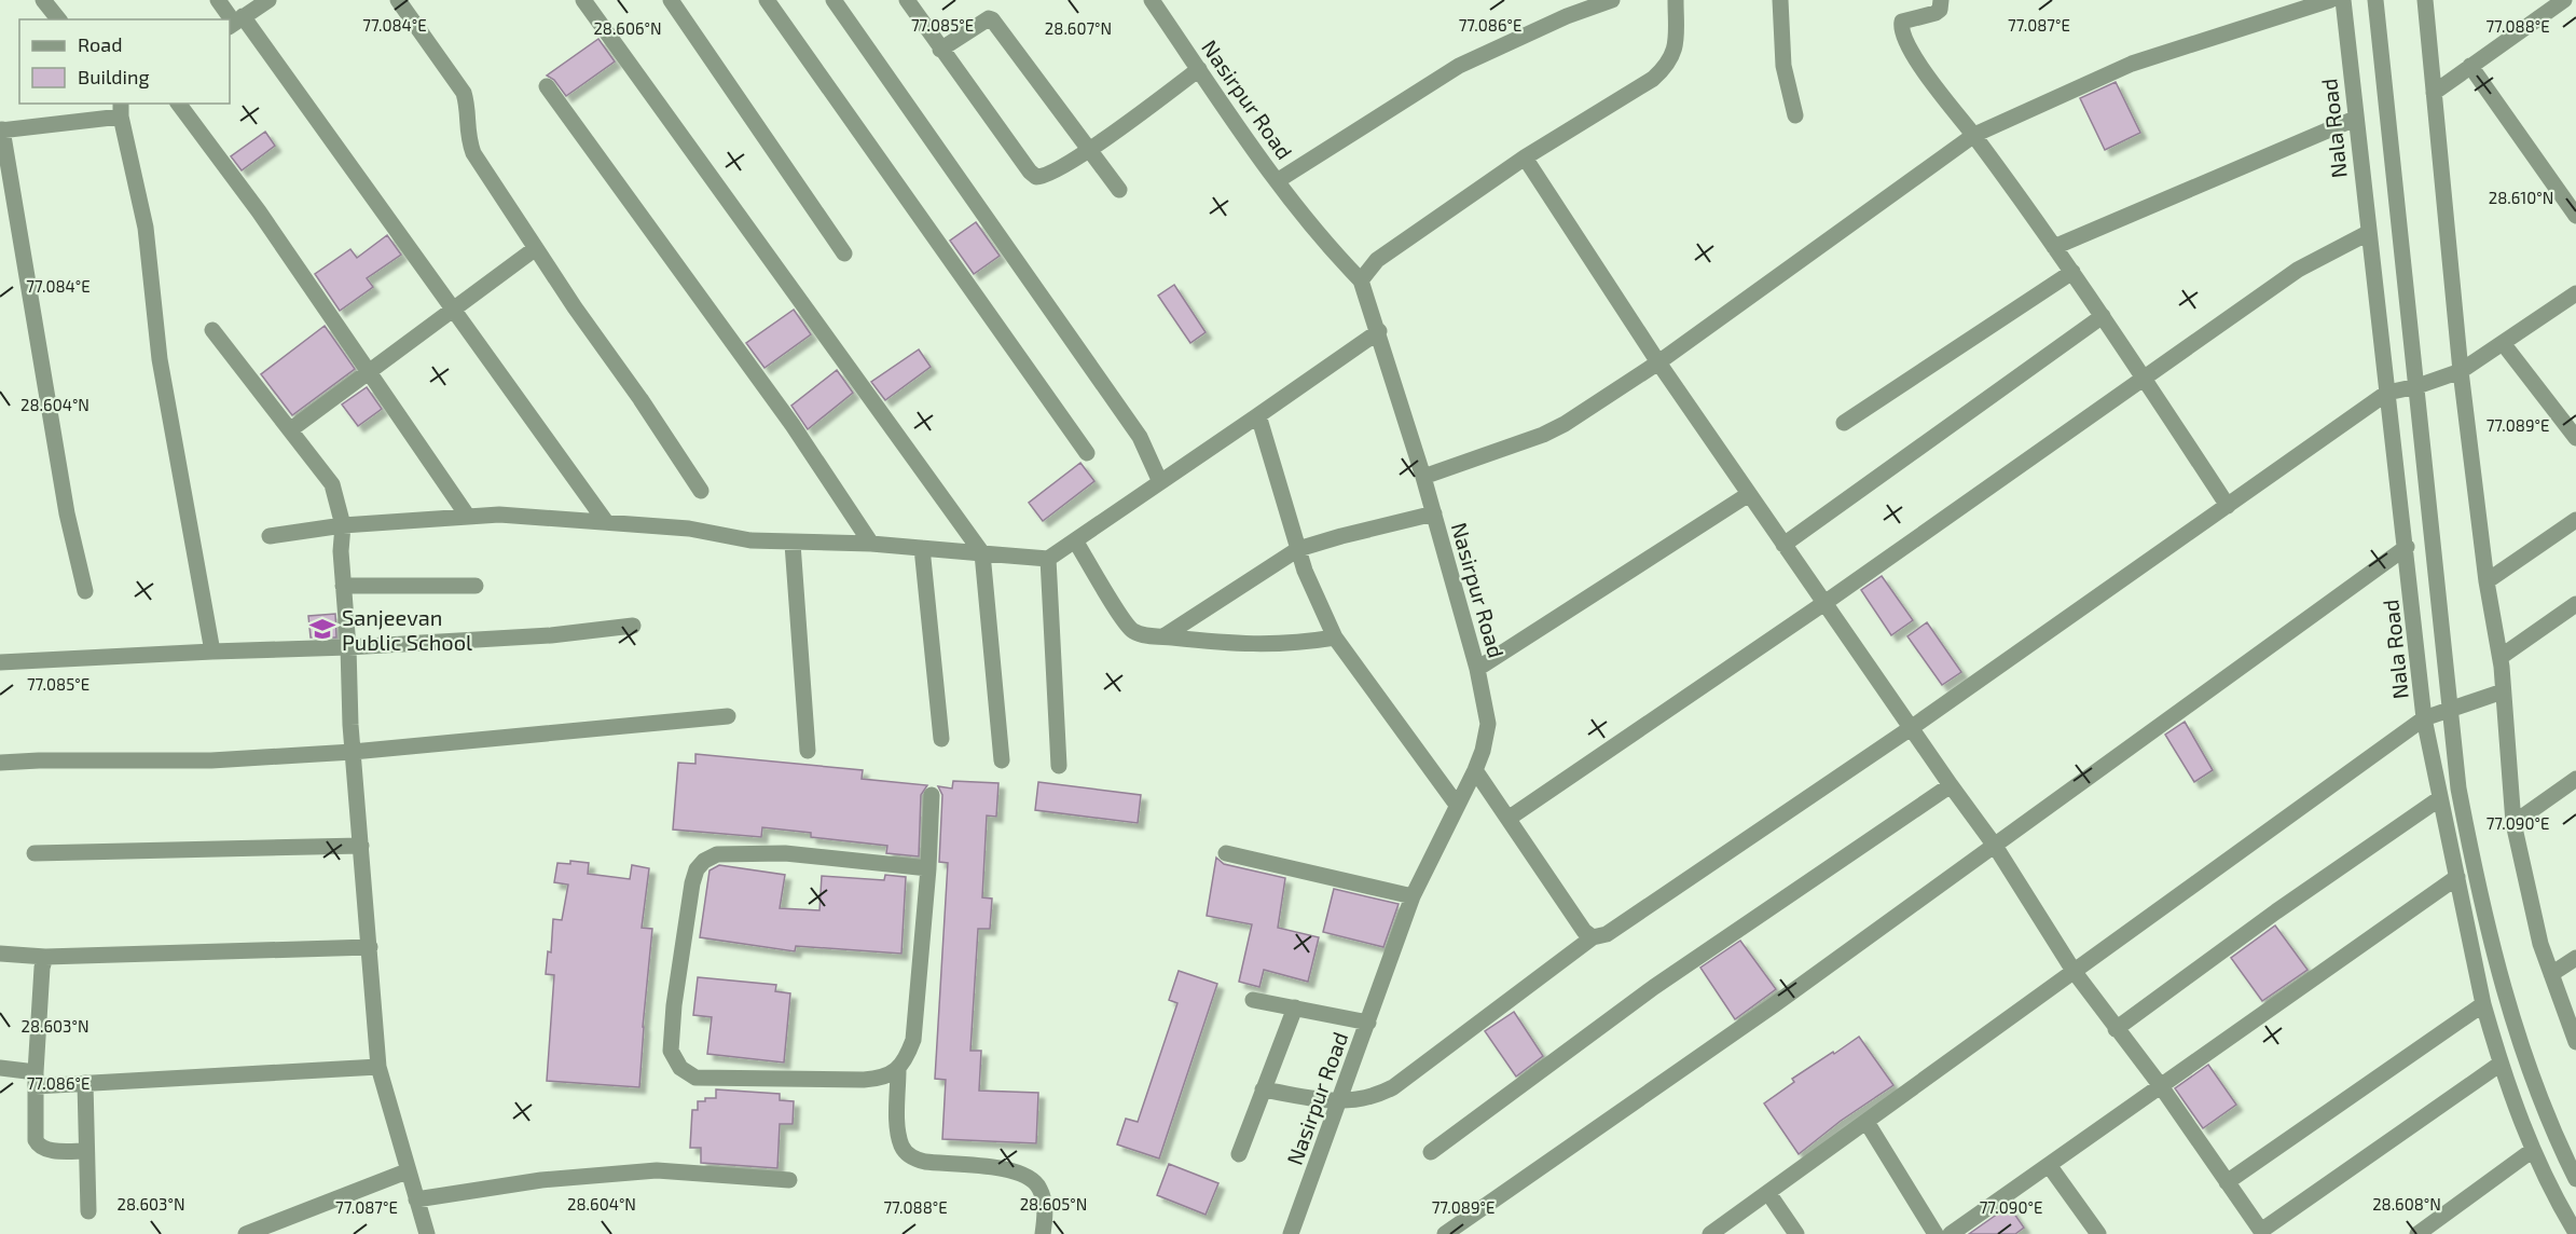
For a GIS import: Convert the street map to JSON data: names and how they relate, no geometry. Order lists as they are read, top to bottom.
{
  "streets": {
    "street": ["Nasirpur Road", "Nala Road"]
  },
  "places": {
    "school or university": ["Sanjeevan Public School"]
  },
  "legend": ["Road", "Building"],
  "coordinates": [
    "77.087°E",
    "77.084°E",
    "77.085°E",
    "77.086°E",
    "77.088°E",
    "28.606°N",
    "28.607°N",
    "28.610°N",
    "28.604°N",
    "77.089°E",
    "77.090°E",
    "28.603°N",
    "28.605°N",
    "28.608°N"
  ]
}
